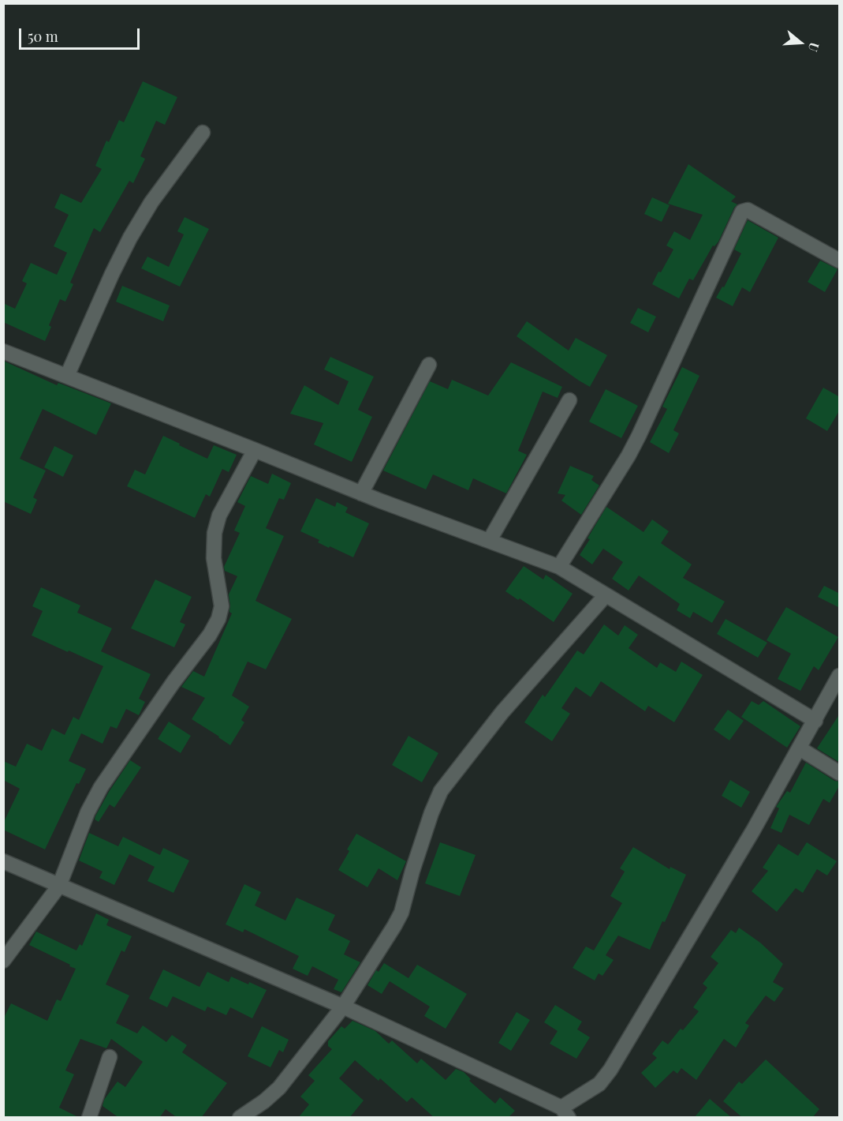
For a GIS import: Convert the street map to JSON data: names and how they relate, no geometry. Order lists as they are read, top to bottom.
{
  "scale_bar": "50 m",
  "north": "right"
}
